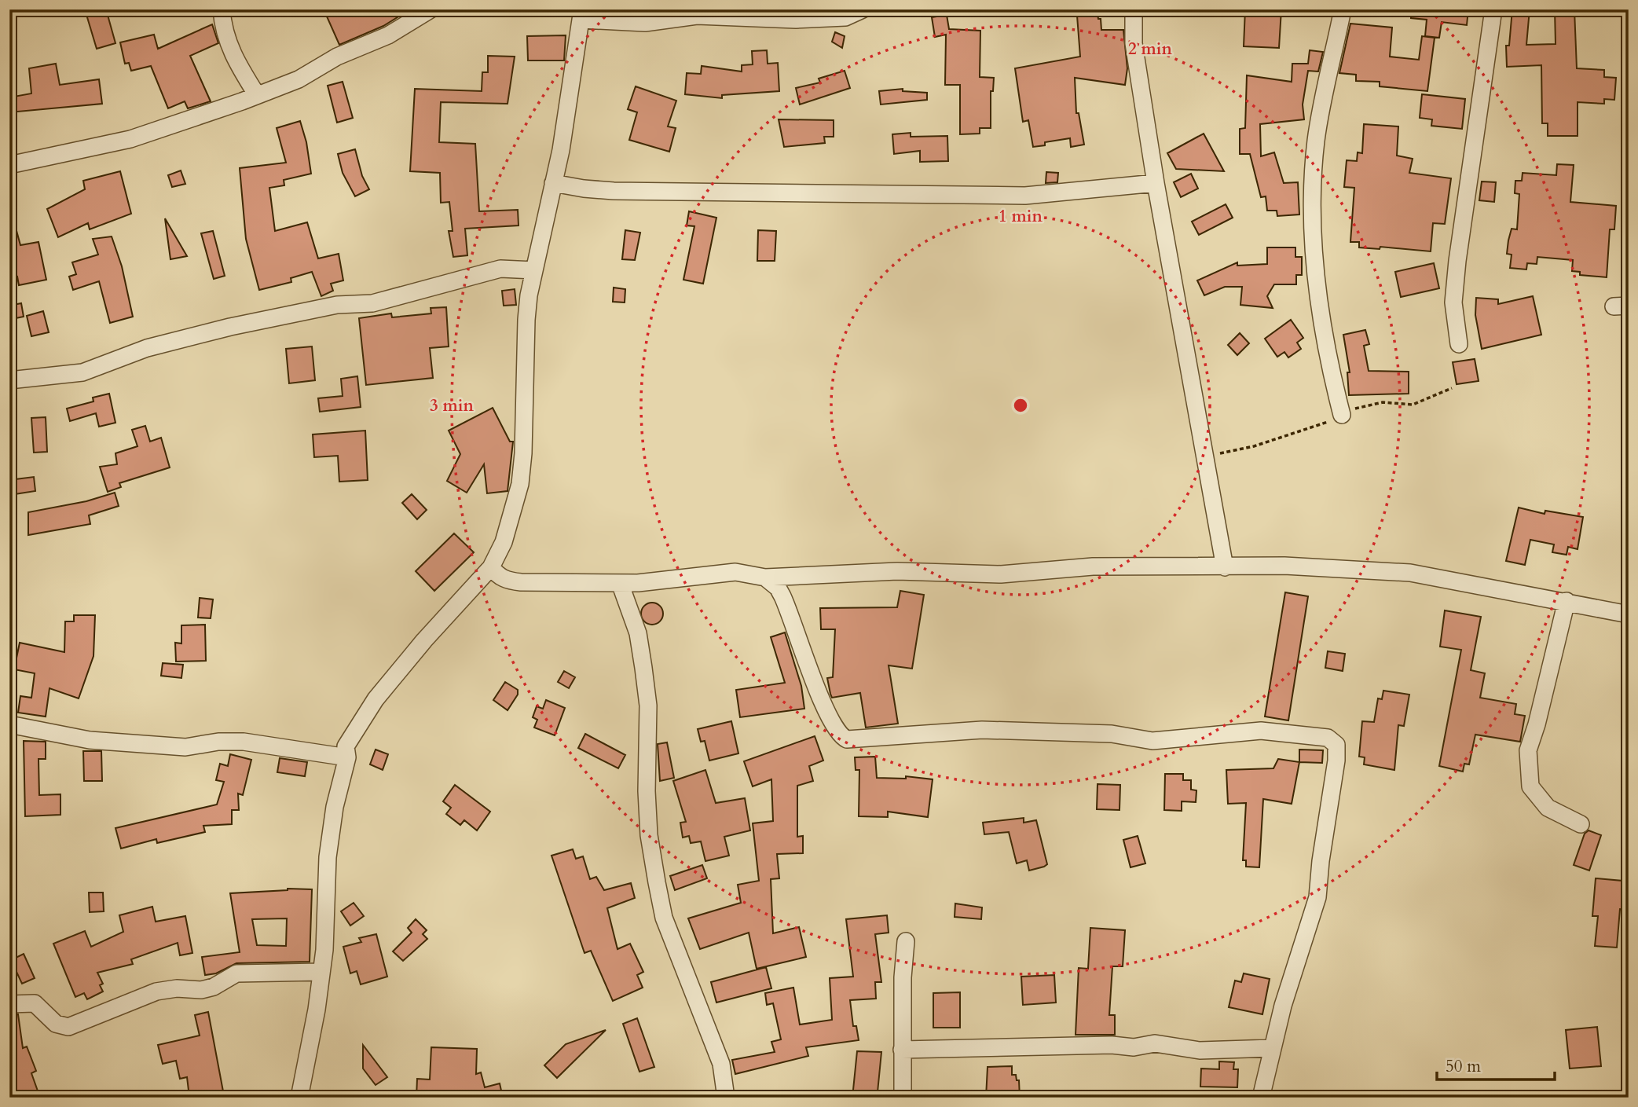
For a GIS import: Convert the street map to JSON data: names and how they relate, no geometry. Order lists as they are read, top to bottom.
{
  "scale_bar": "50 m",
  "rings": ["2 min", "1 min", "3 min"]
}
